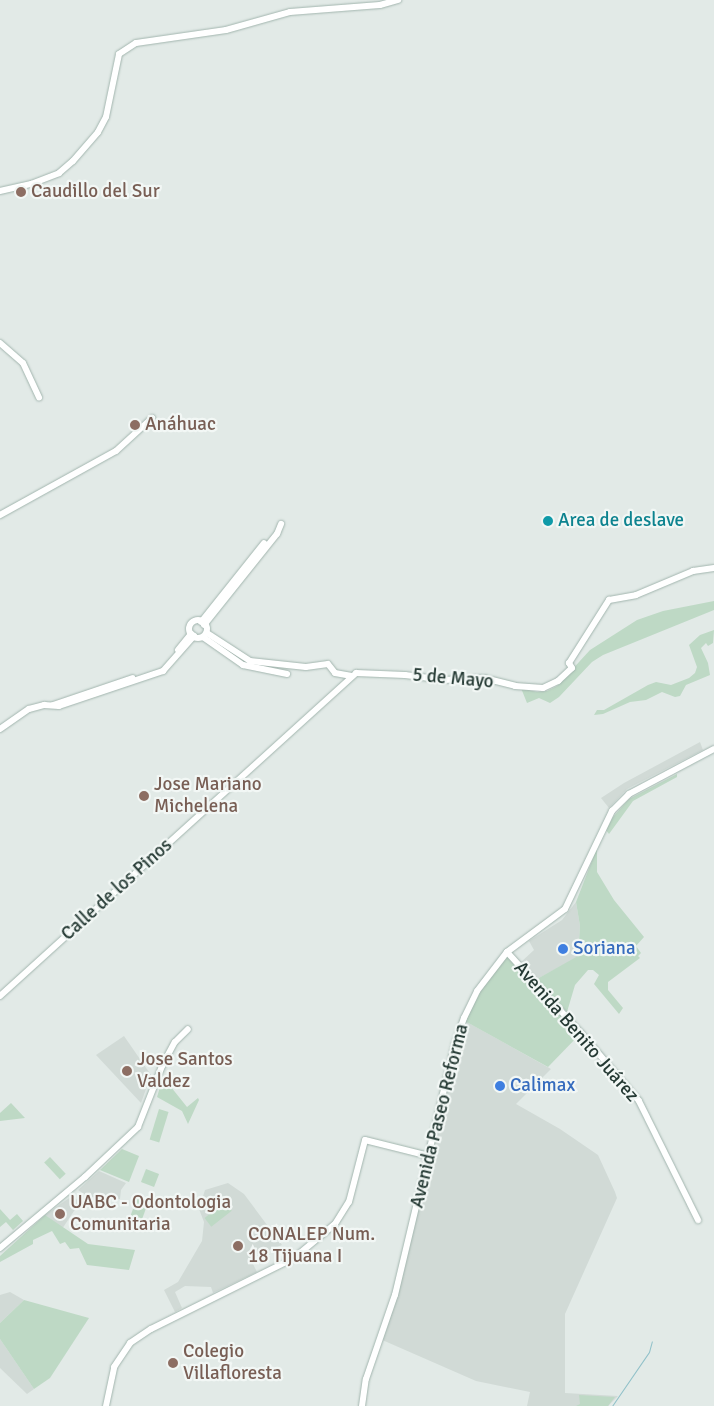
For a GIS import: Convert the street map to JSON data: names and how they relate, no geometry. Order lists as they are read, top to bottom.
{
  "streets": {
    "street": [
      "5 de Mayo",
      "Calle de los Pinos",
      "Avenida Benito Juárez",
      "Avenida Paseo Reforma"
    ]
  },
  "crossings": [
    ["5 de Mayo", "Calle de los Pinos"],
    ["Avenida Benito Juárez", "Avenida Paseo Reforma"]
  ],
  "places": [
    "Caudillo del Sur",
    "Anáhuac",
    "Area de deslave",
    "Jose Mariano Michelena",
    "Soriana",
    "Jose Santos Valdez",
    "Calimax",
    "UABC - Odontologia Comunitaria",
    "CONALEP Num. 18 Tijuana I",
    "Colegio Villafloresta"
  ]
}
